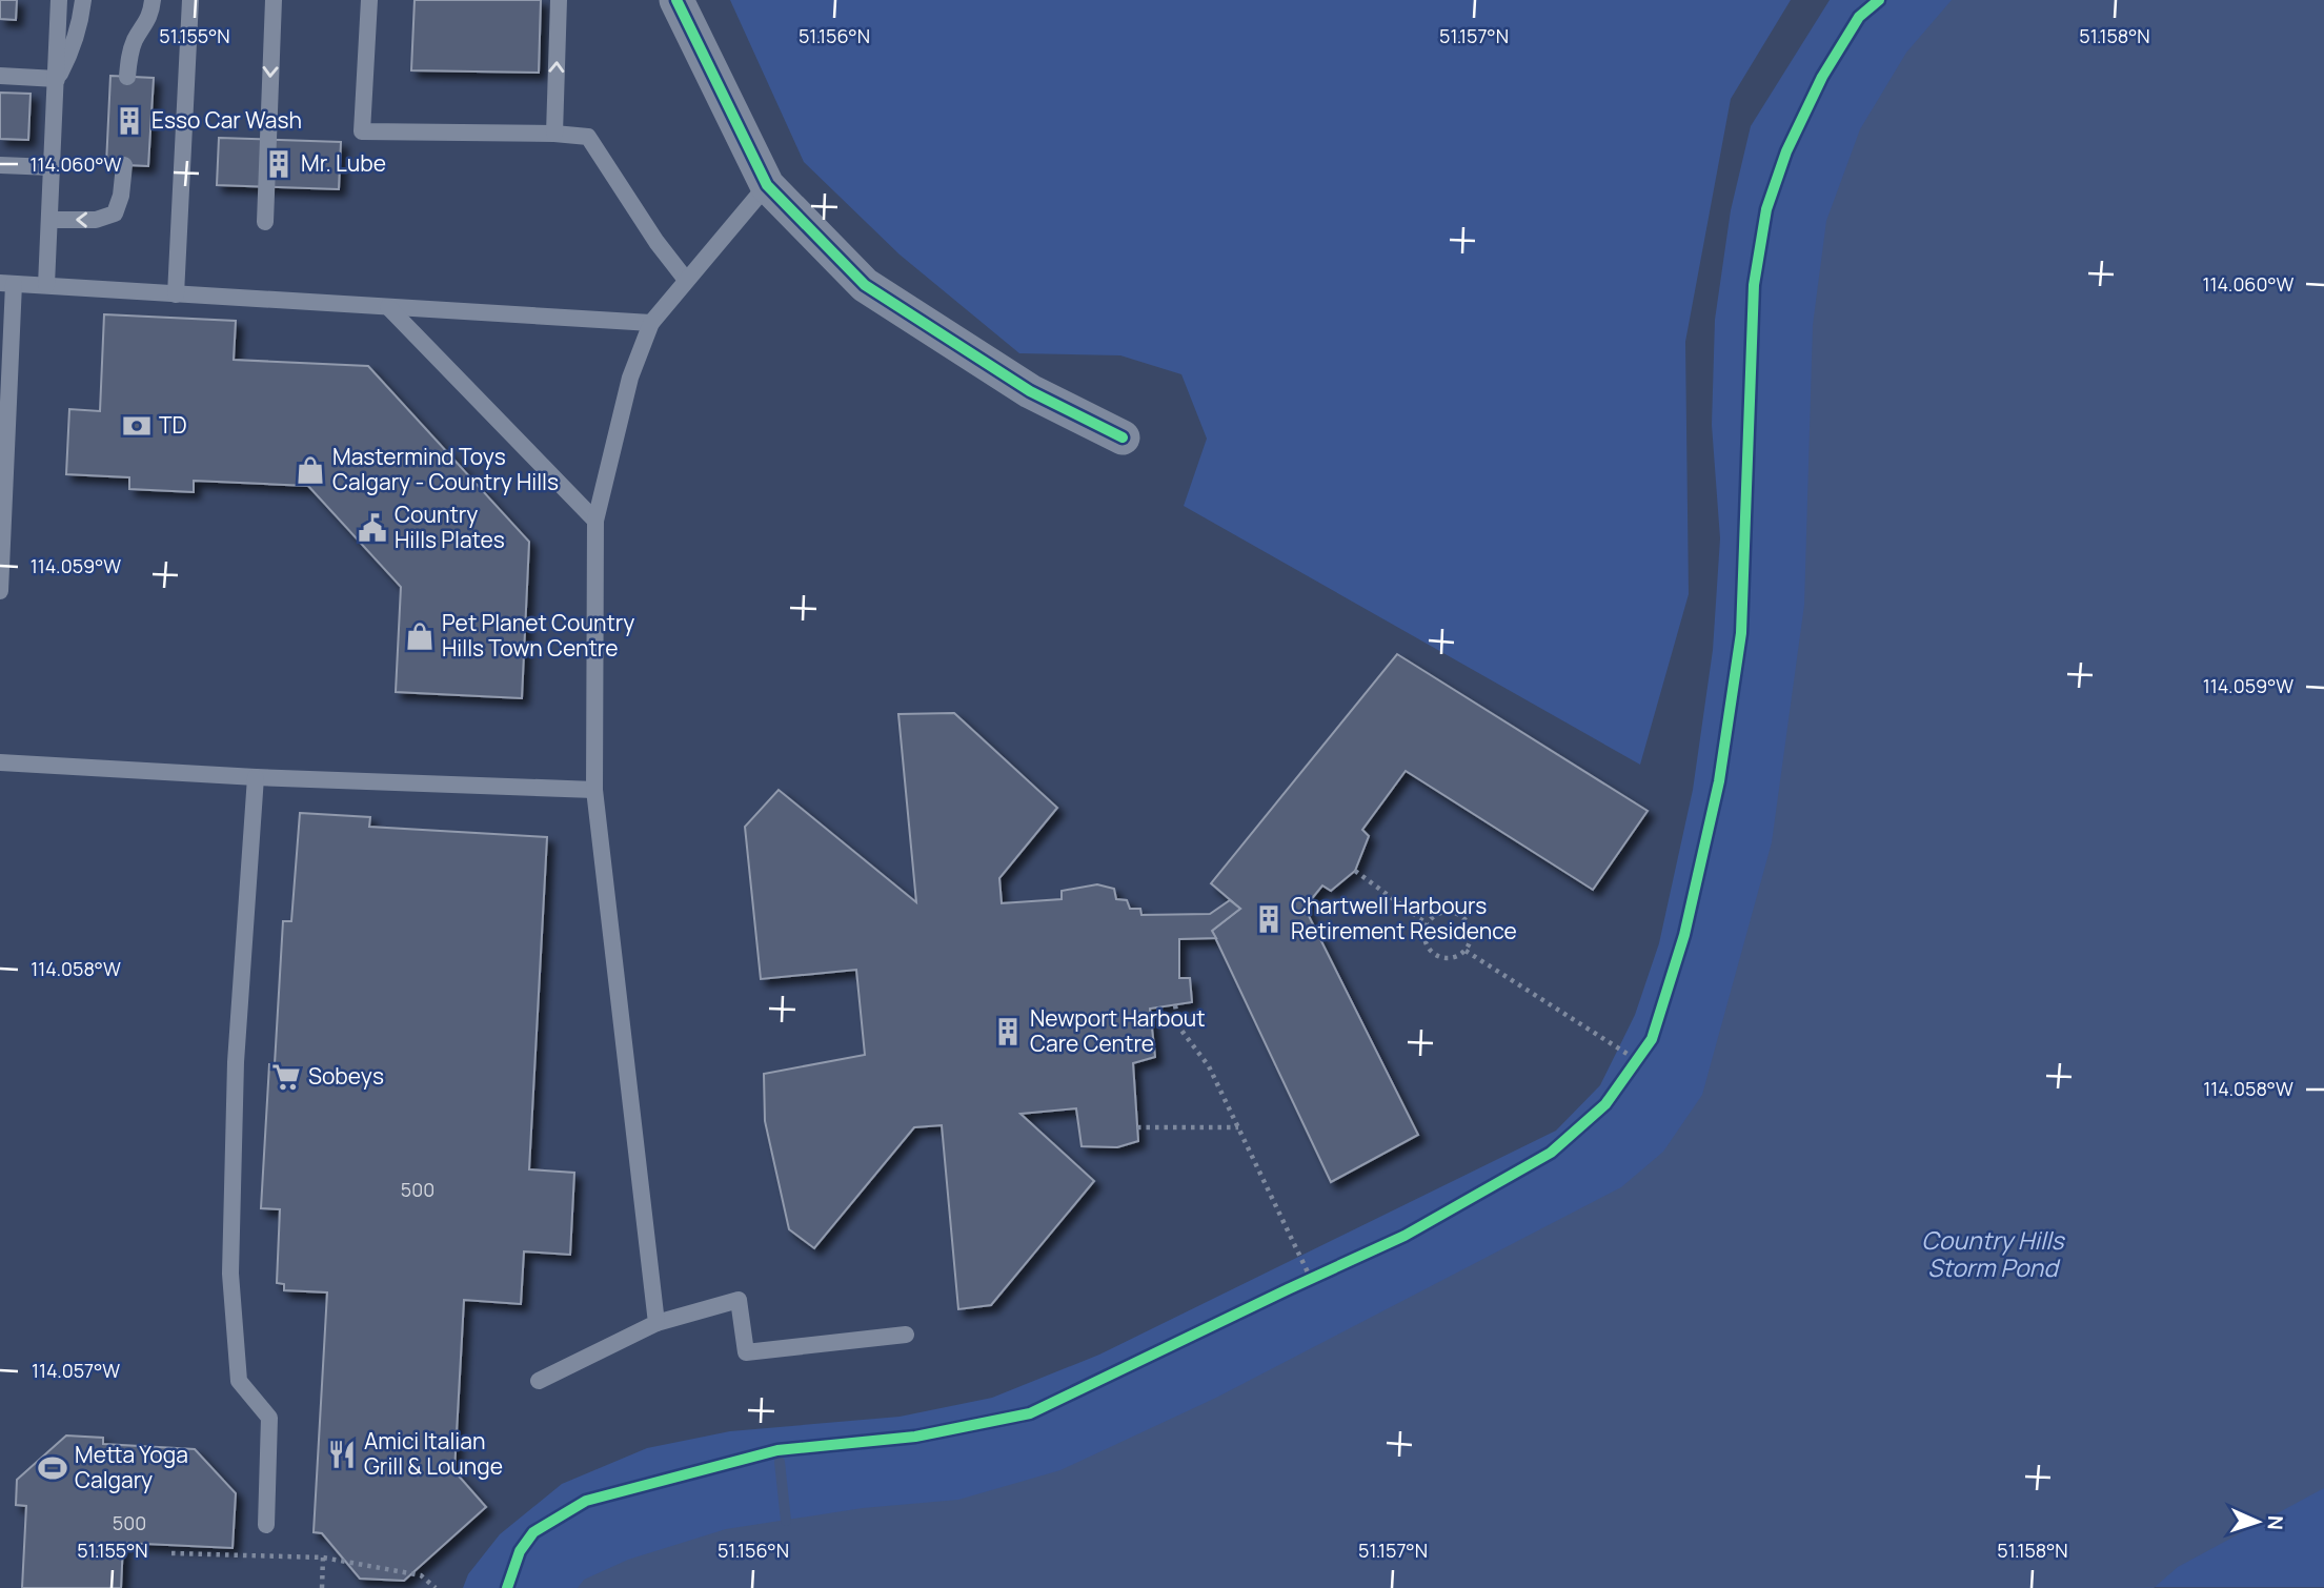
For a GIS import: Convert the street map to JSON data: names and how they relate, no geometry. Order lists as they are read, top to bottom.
{
  "water": ["Country Hills Storm Pond"],
  "places": {
    "building": [
      "Esso Car Wash",
      "Mr. Lube",
      "Chartwell Harbours Retirement Residence",
      "Newport Harbout Care Centre"
    ],
    "bank": ["TD"],
    "shop": ["Mastermind Toys Calgary - Country Hills", "Pet Planet Country Hills Town Centre"],
    "public building": ["Country Hills Plates"],
    "supermarket": ["Sobeys"],
    "restaurant": ["Amici Italian Grill & Lounge"],
    "sports": ["Metta Yoga Calgary"]
  },
  "house_numbers": ["500", "500"],
  "north": "right",
  "coordinates": [
    "51.155°N",
    "51.156°N",
    "51.157°N",
    "51.158°N",
    "114.060°W",
    "114.059°W",
    "114.058°W",
    "114.057°W"
  ]
}
